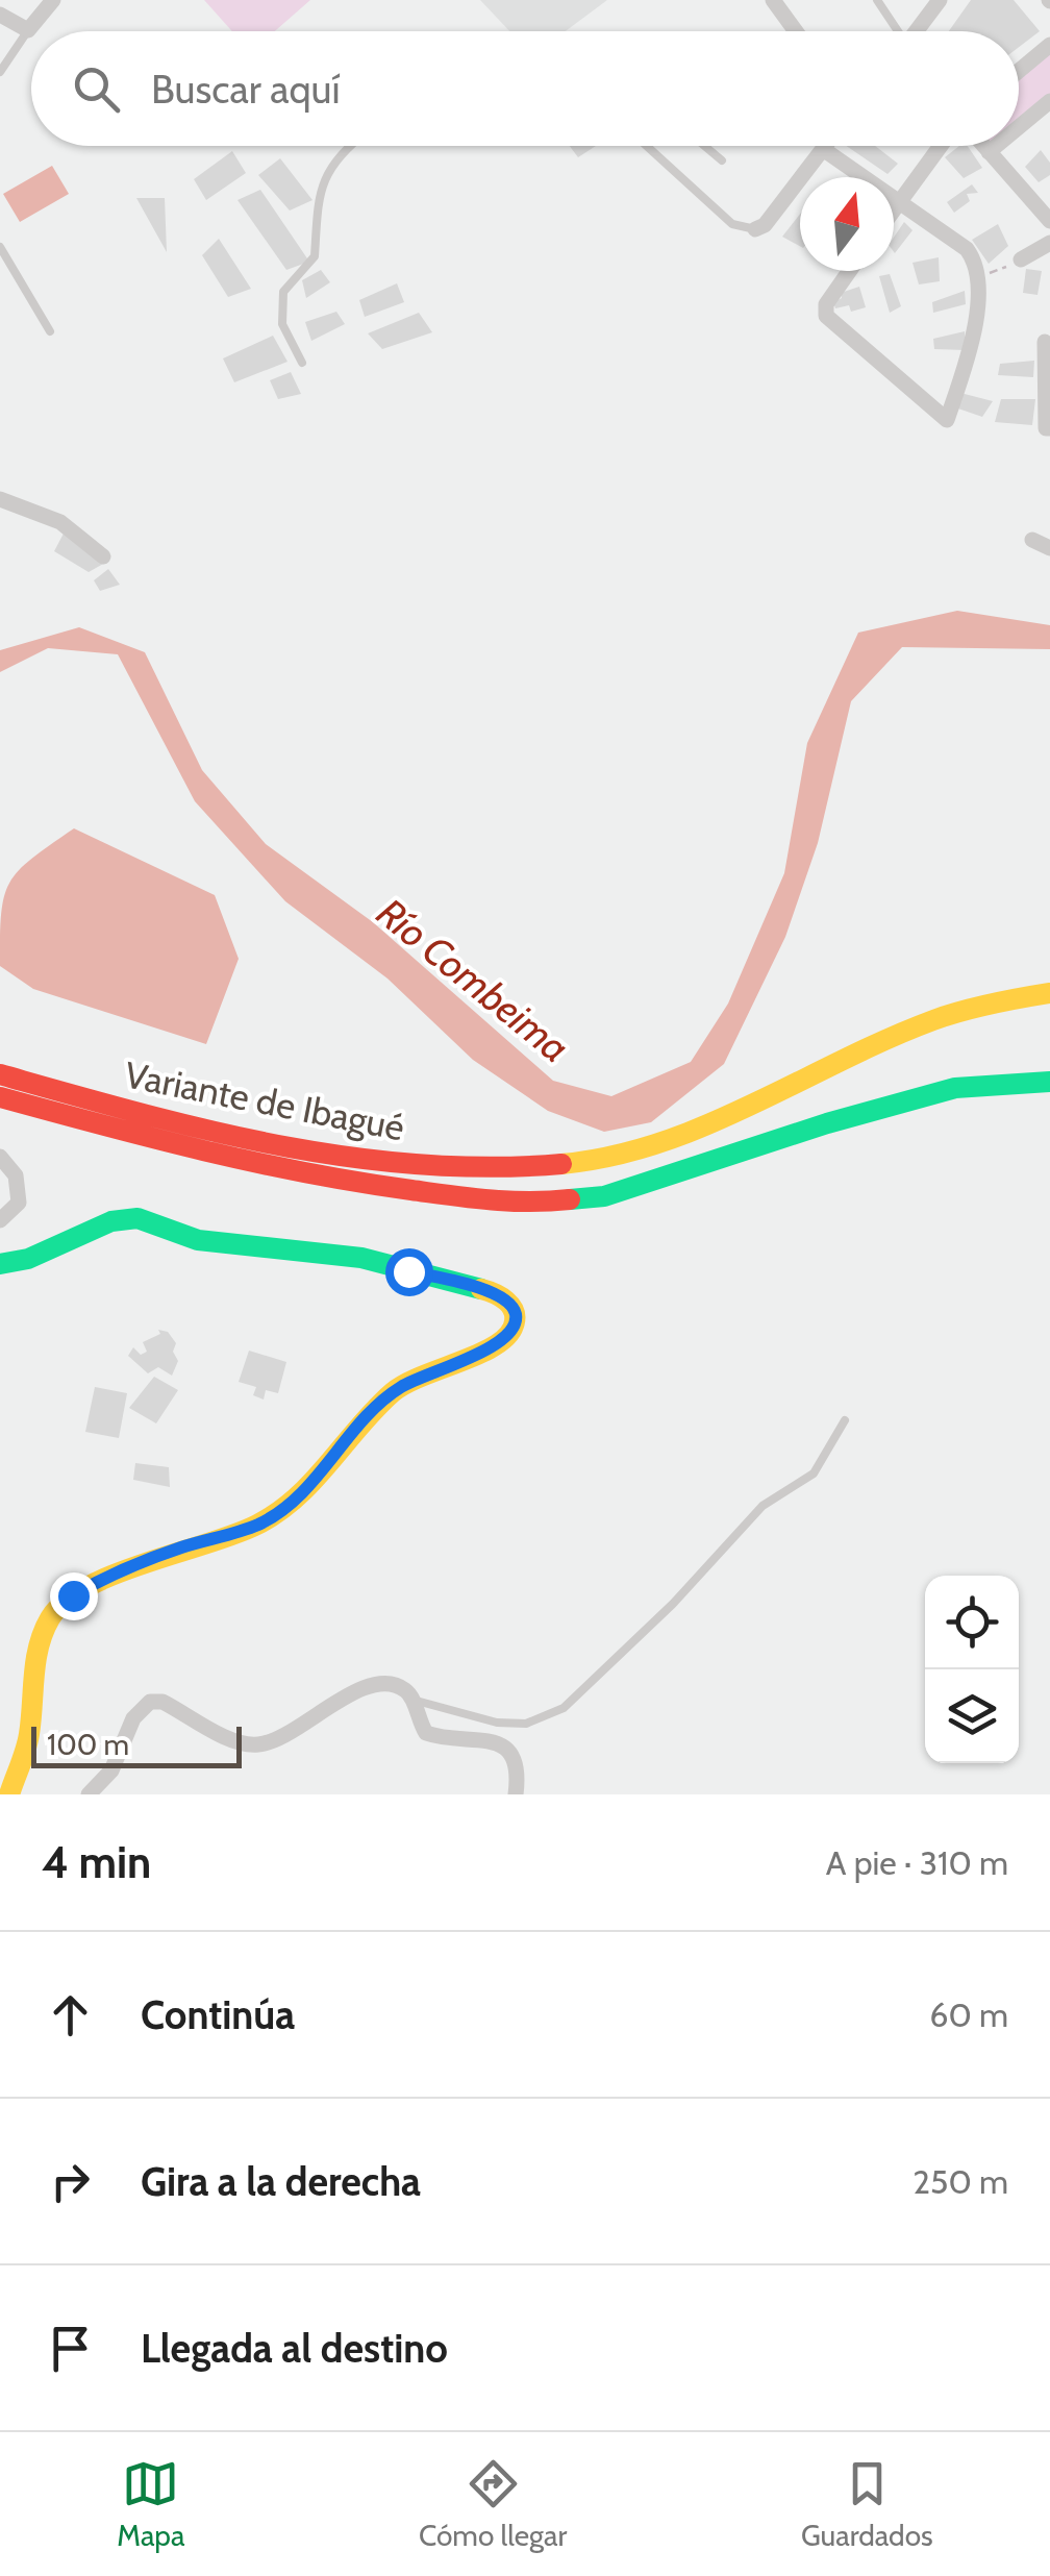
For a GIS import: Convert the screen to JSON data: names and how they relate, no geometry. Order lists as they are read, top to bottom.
{
  "streets": {
    "main road": ["Variante de Ibagué"]
  },
  "water": ["Río Combeima"],
  "scale_bar": "100 m",
  "north": "top",
  "page": {
    "search": "Buscar aquí",
    "scale": "100 m",
    "heading": ["4 min", "A pie · 310 m"],
    "list": [
      ["Continúa", "60 m"],
      ["Gira a la derecha", "250 m"],
      "Llegada al destino"
    ],
    "nav": ["Mapa", "Cómo llegar", "Guardados"]
  }
}
